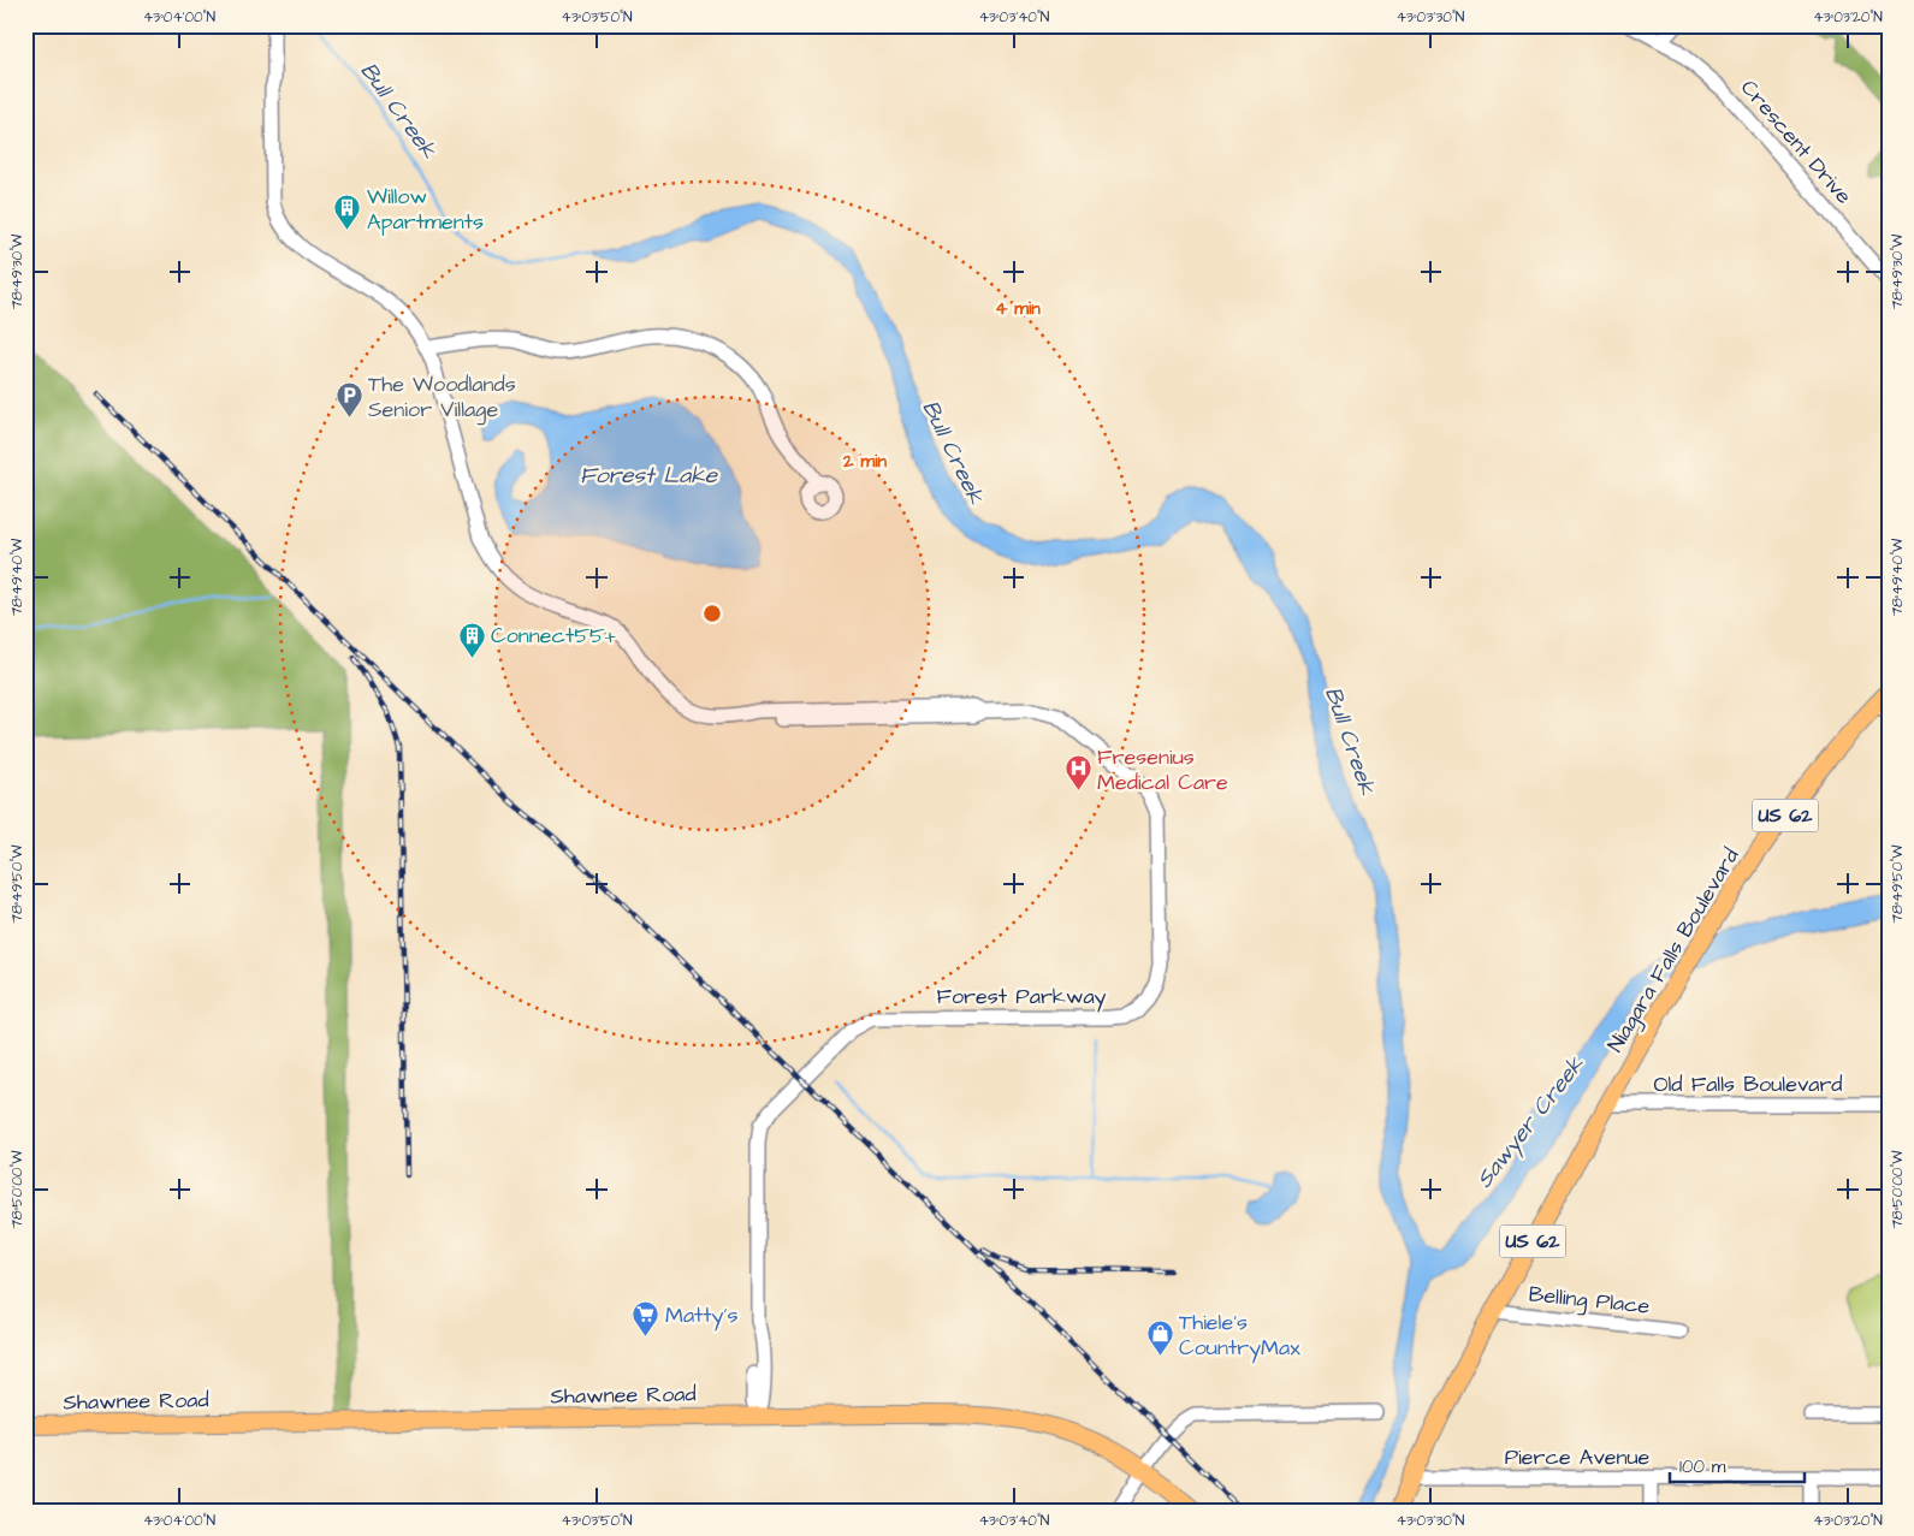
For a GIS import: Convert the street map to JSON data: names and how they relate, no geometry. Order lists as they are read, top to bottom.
{
  "streets": {
    "main road": ["US 62", "Niagara Falls Boulevard", "Shawnee Road"],
    "street": [
      "Crescent Drive",
      "Forest Parkway",
      "Old Falls Boulevard",
      "Belling Place",
      "Pierce Avenue"
    ]
  },
  "crossings": [
    ["Niagara Falls Boulevard", "Old Falls Boulevard"],
    ["Niagara Falls Boulevard", "Belling Place"],
    ["Niagara Falls Boulevard", "Pierce Avenue"],
    ["Forest Parkway", "Shawnee Road"]
  ],
  "water": ["Bull Creek", "Forest Lake", "Sawyer Creek"],
  "places": {
    "building": ["Willow Apartments", "Connect55+"],
    "parking": ["The Woodlands Senior Village"],
    "hospital": ["Fresenius Medical Care"],
    "supermarket": ["Matty's"],
    "shop": ["Thiele's CountryMax"]
  },
  "scale_bar": "100 m",
  "coordinates": [
    "43°04'00\"N",
    "43°03'50\"N",
    "43°03'40\"N",
    "43°03'30\"N",
    "43°03'20\"N",
    "78°49'30\"W",
    "78°49'40\"W",
    "78°49'50\"W",
    "78°50'00\"W"
  ],
  "rings": ["4 min", "2 min"]
}
